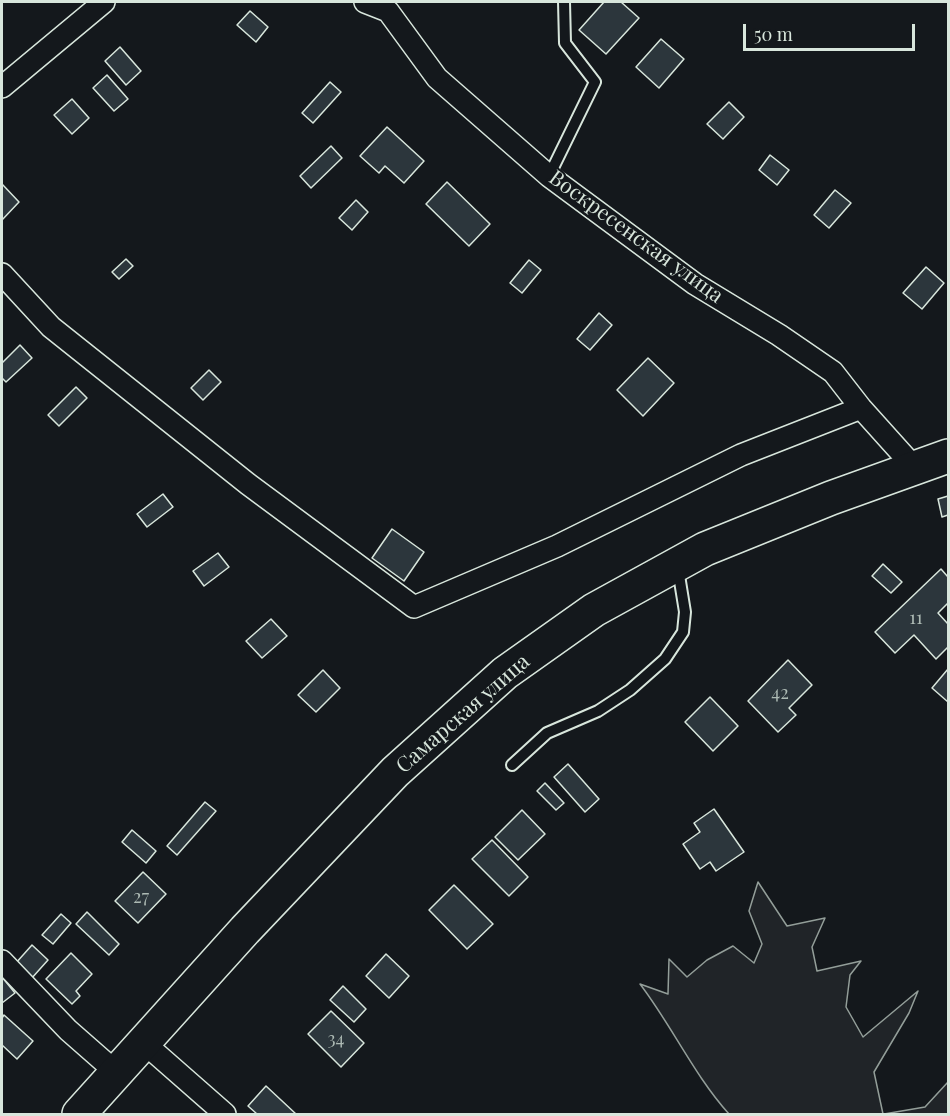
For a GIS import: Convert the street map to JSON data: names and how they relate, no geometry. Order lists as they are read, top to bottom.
{
  "streets": {
    "main road": ["Самарская улица"],
    "street": ["Воскресенская улица"]
  },
  "crossings": [
    ["Воскресенская улица", "Самарская улица"]
  ],
  "house_numbers": [
    "11",
    "42",
    "27",
    "34"
  ],
  "scale_bar": "50 m"
}
